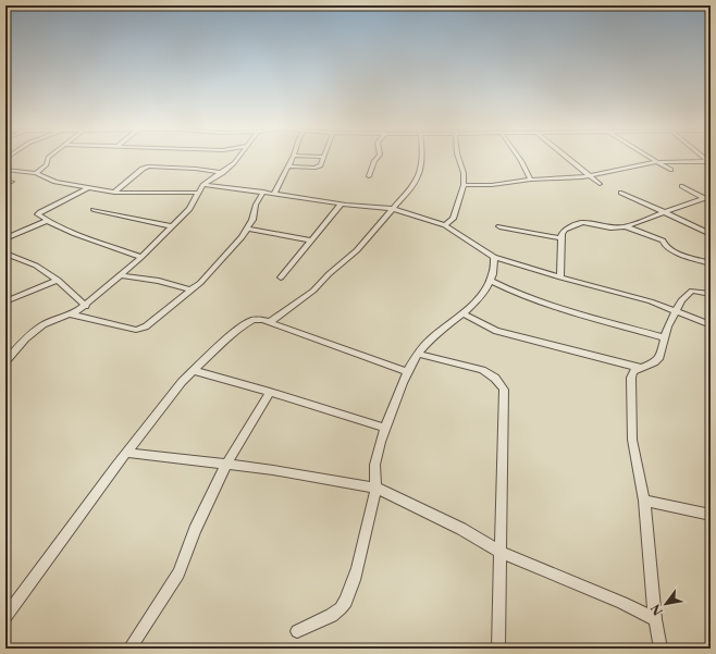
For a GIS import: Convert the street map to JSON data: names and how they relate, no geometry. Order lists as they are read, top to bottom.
{
  "north": "bottom left"
}
